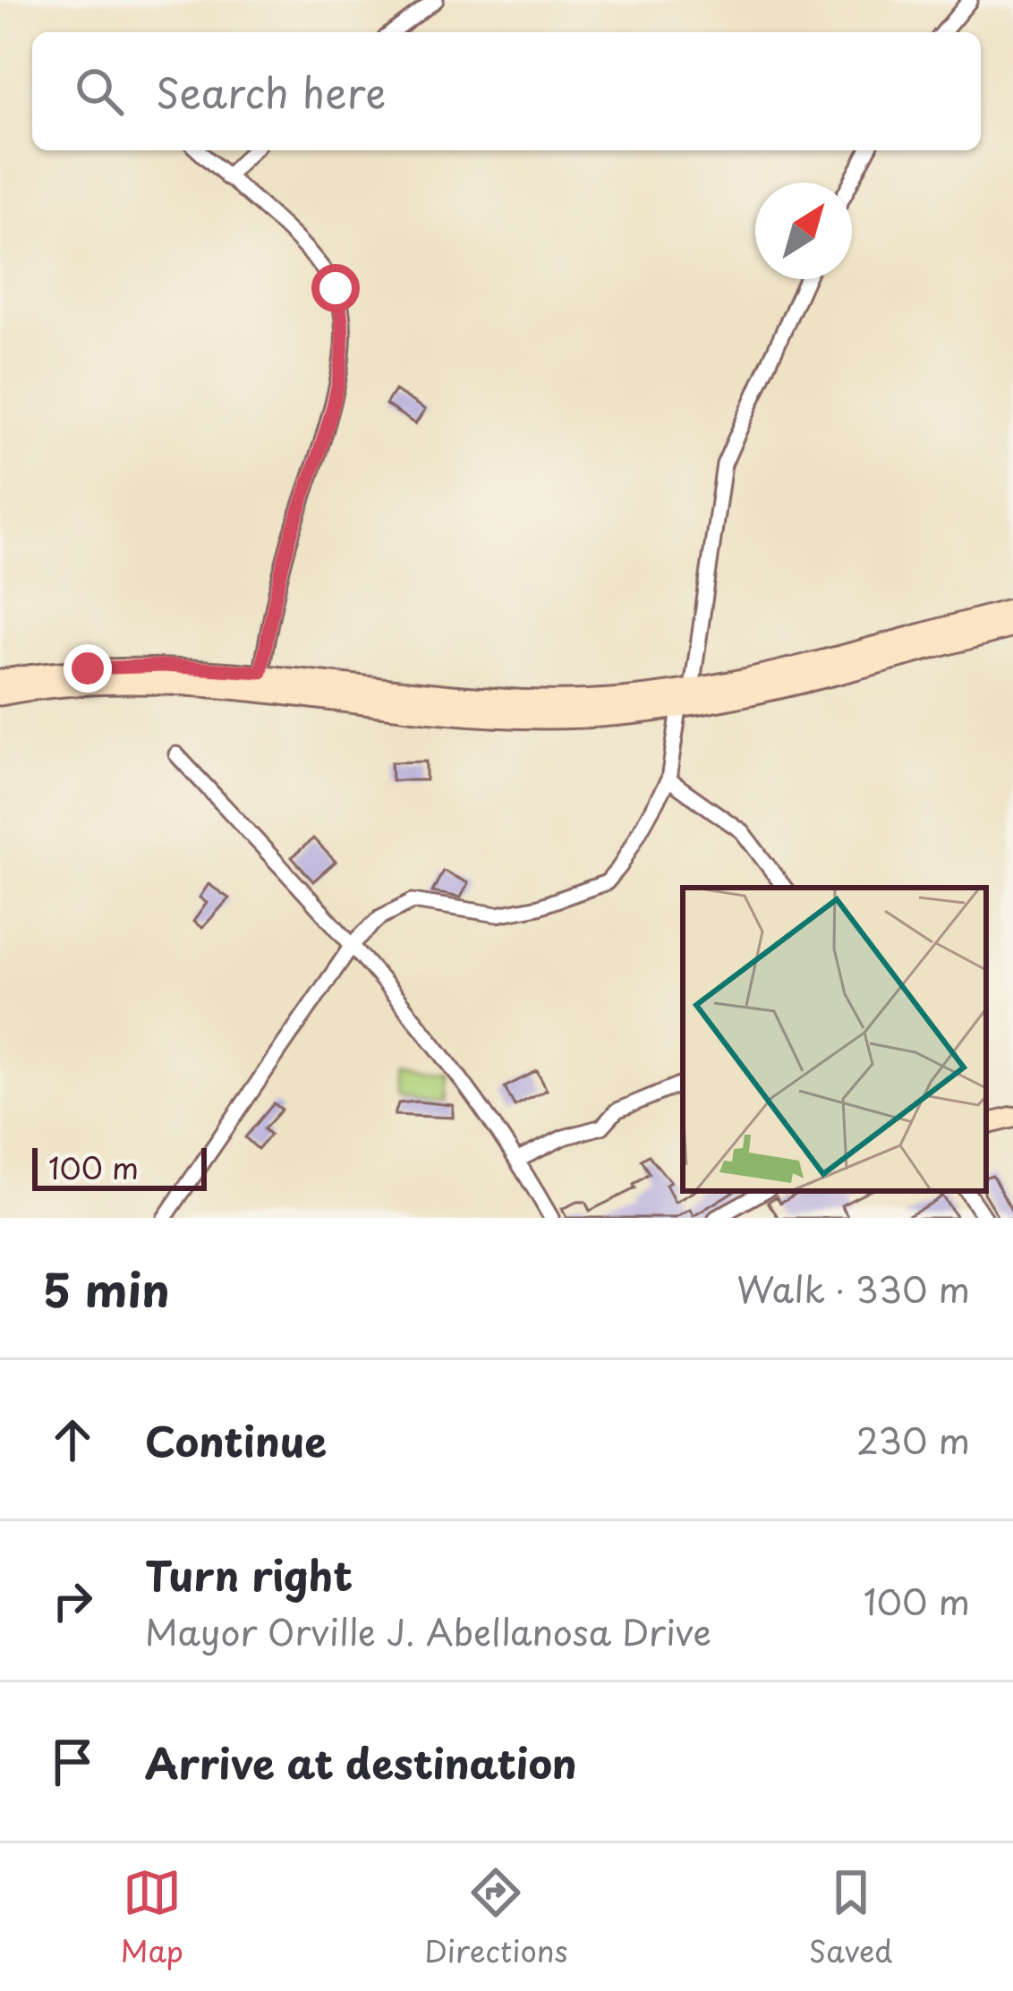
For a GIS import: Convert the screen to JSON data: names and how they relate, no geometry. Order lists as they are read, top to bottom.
{
  "scale_bar": "100 m",
  "north": "top right",
  "page": {
    "search": "Search here",
    "scale": "100 m",
    "heading": ["5 min", "Walk · 330 m"],
    "list": [
      ["Continue", "230 m"],
      ["Turn right", "Mayor Orville J. Abellanosa Drive", "100 m"],
      "Arrive at destination"
    ],
    "nav": ["Map", "Directions", "Saved"]
  }
}
